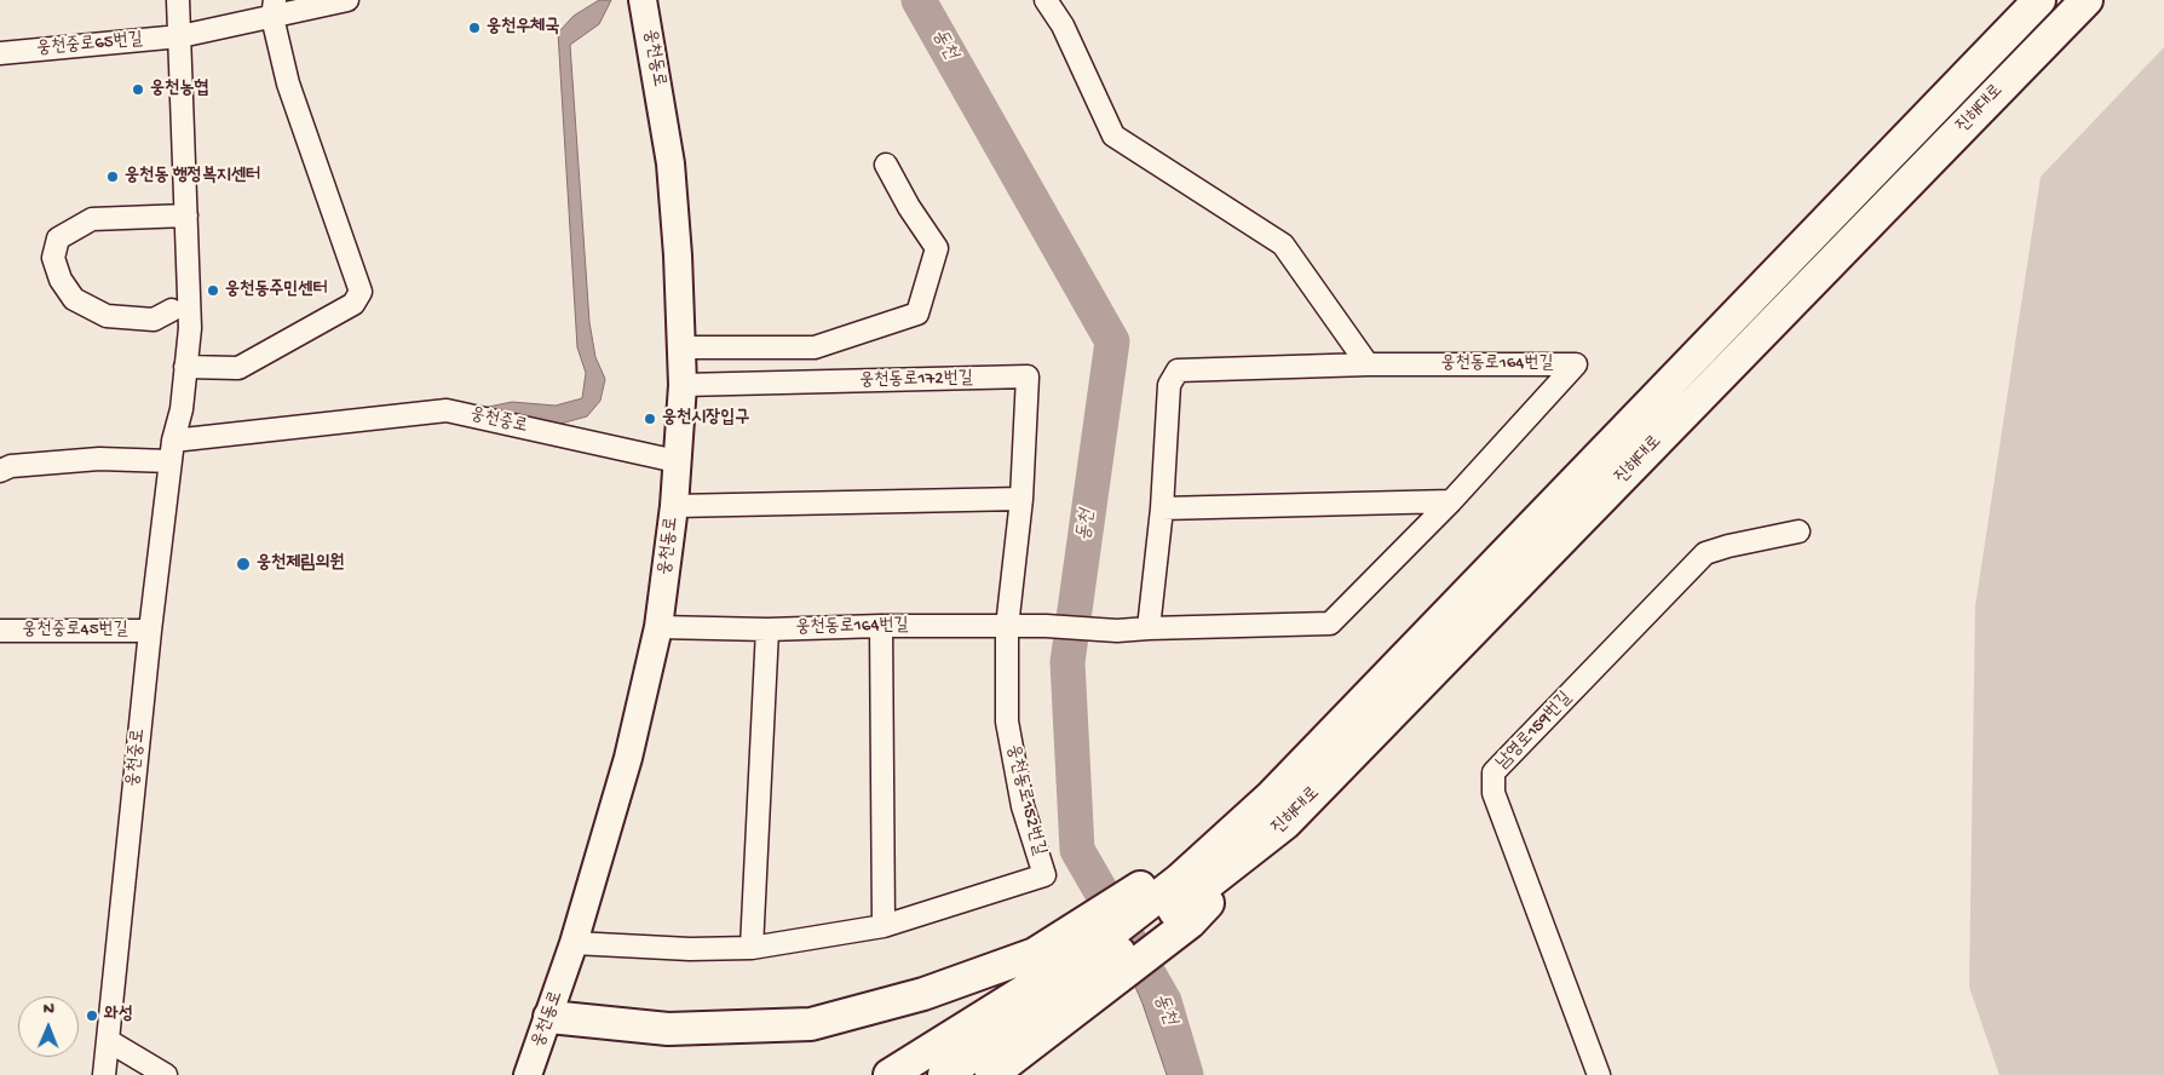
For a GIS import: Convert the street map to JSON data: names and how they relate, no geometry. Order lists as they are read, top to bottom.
{
  "streets": {
    "highway": ["진해대로"],
    "main road": ["웅천동로"],
    "street": [
      "웅천중로65번길",
      "웅천동로164번길",
      "웅천동로172번길",
      "웅천중로",
      "웅천중로45번길",
      "남영로159번길",
      "웅천동로152번길"
    ]
  },
  "crossings": [
    ["웅천중로65번길", "웅천중로"],
    ["웅천동로", "웅천동로164번길"],
    ["웅천동로", "웅천동로172번길"],
    ["웅천동로", "웅천중로"],
    ["웅천동로", "웅천동로152번길"],
    ["웅천동로164번길", "웅천동로172번길"],
    ["웅천동로164번길", "웅천동로152번길"],
    ["웅천동로172번길", "웅천동로152번길"],
    ["웅천중로", "웅천중로45번길"]
  ],
  "water": ["동천"],
  "places": [
    "웅천우체국",
    "웅천농협",
    "웅천동 행정복지센터",
    "웅천동주민센터",
    "웅천시장입구",
    "웅천제림의원",
    "와성"
  ],
  "north": "top"
}
